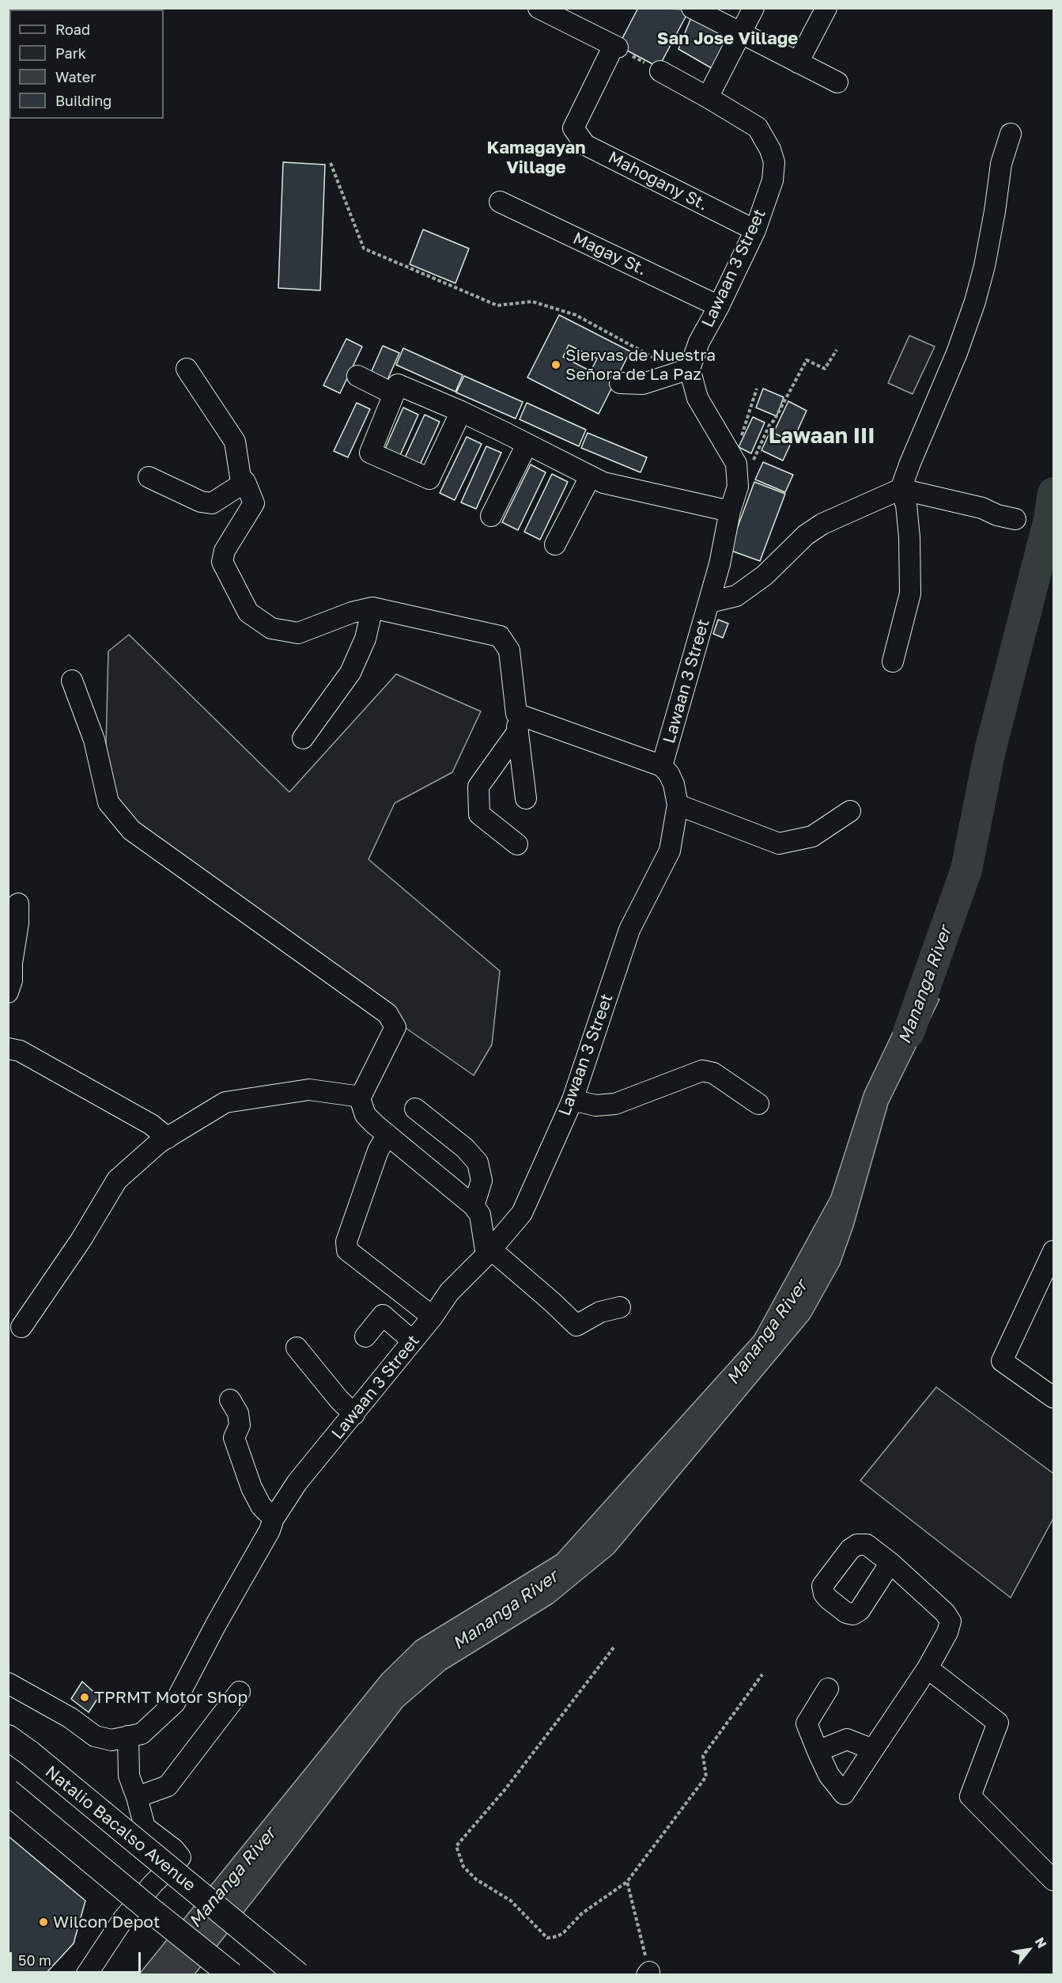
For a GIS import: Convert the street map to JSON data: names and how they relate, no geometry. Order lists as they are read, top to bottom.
{
  "streets": {
    "main road": ["Natalio Bacalso Avenue"],
    "street": ["Mahogany St.", "Magay St.", "Lawaan 3 Street"]
  },
  "crossings": [
    ["Mahogany St.", "Lawaan 3 Street"],
    ["Magay St.", "Lawaan 3 Street"]
  ],
  "districts": ["San Jose Village", "Kamagayan Village", "Lawaan III"],
  "water": ["Mananga River"],
  "places": ["Siervas de Nuestra Señora de La Paz", "TPRMT Motor Shop", "Wilcon Depot"],
  "legend": [
    "Road",
    "Park",
    "Water",
    "Building"
  ],
  "scale_bar": "50 m",
  "north": "top right"
}
